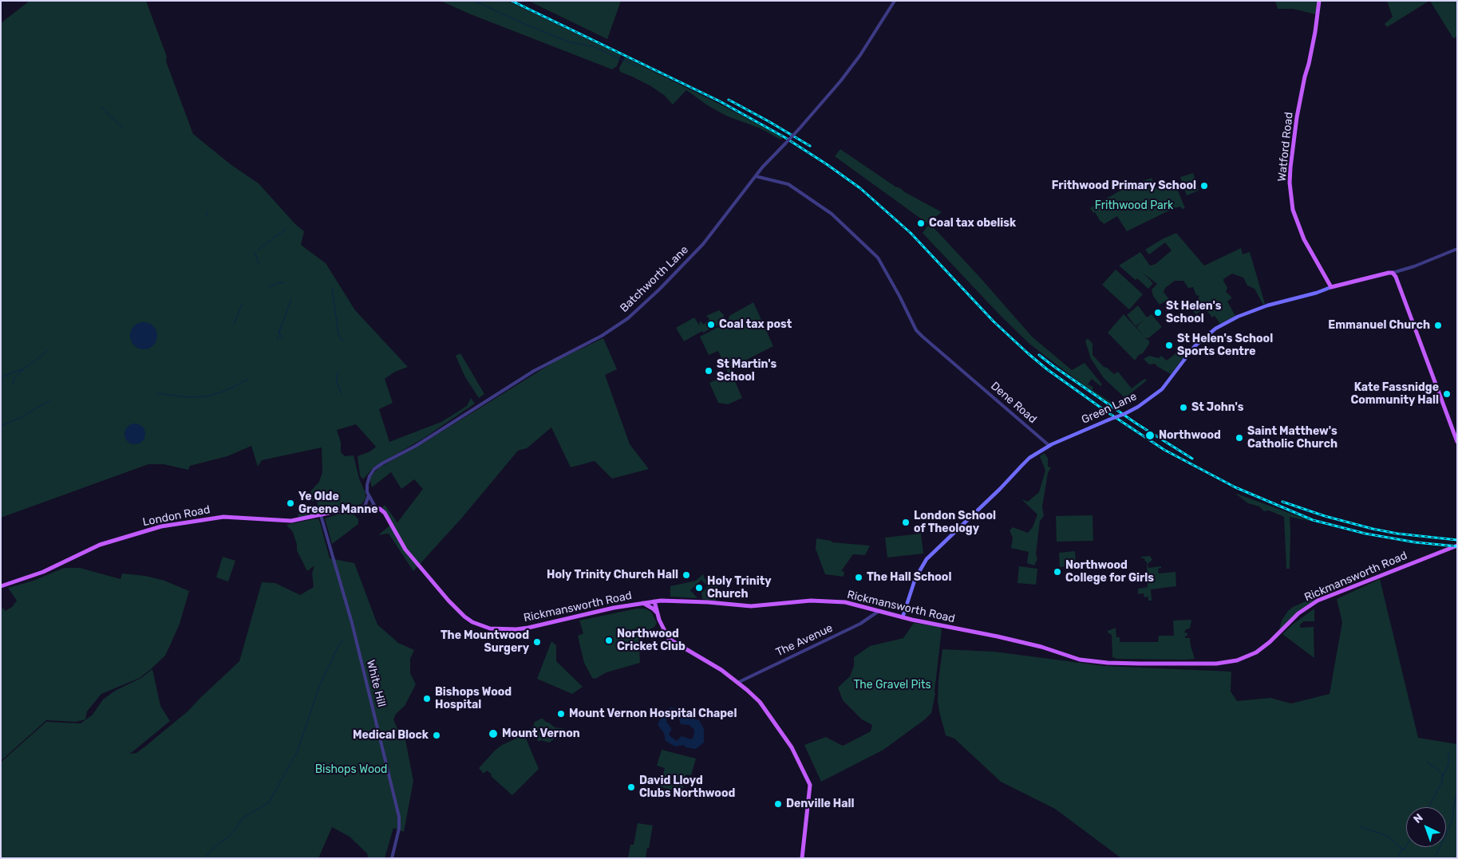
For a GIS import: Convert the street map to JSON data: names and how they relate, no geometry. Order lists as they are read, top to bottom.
{
  "streets": {
    "main road": [
      "Watford Road",
      "Green Lane",
      "London Road",
      "Rickmansworth Road"
    ],
    "street": [
      "Batchworth Lane",
      "Dene Road",
      "The Avenue",
      "White Hill"
    ]
  },
  "crossings": [
    ["Watford Road", "Green Lane"],
    ["Batchworth Lane", "Dene Road"],
    ["Batchworth Lane", "London Road"],
    ["Dene Road", "Green Lane"],
    ["Green Lane", "Rickmansworth Road"],
    ["London Road", "White Hill"],
    ["Rickmansworth Road", "The Avenue"]
  ],
  "parks": ["Frithwood Park", "The Gravel Pits", "Bishops Wood"],
  "places": [
    "Frithwood Primary School",
    "Coal tax obelisk",
    "St Helen's School",
    "Coal tax post",
    "Emmanuel Church",
    "St Helen's School Sports Centre",
    "St Martin's School",
    "Kate Fassnidge Community Hall",
    "St John's",
    "Northwood",
    "Saint Matthew's Catholic Church",
    "Ye Olde Greene Manne",
    "London School of Theology",
    "Northwood College for Girls",
    "Holy Trinity Church Hall",
    "The Hall School",
    "Holy Trinity Church",
    "Northwood Cricket Club",
    "The Mountwood Surgery",
    "Bishops Wood Hospital",
    "Mount Vernon Hospital Chapel",
    "Mount Vernon",
    "Medical Block",
    "David Lloyd Clubs Northwood",
    "Denville Hall"
  ],
  "north": "top left"
}
